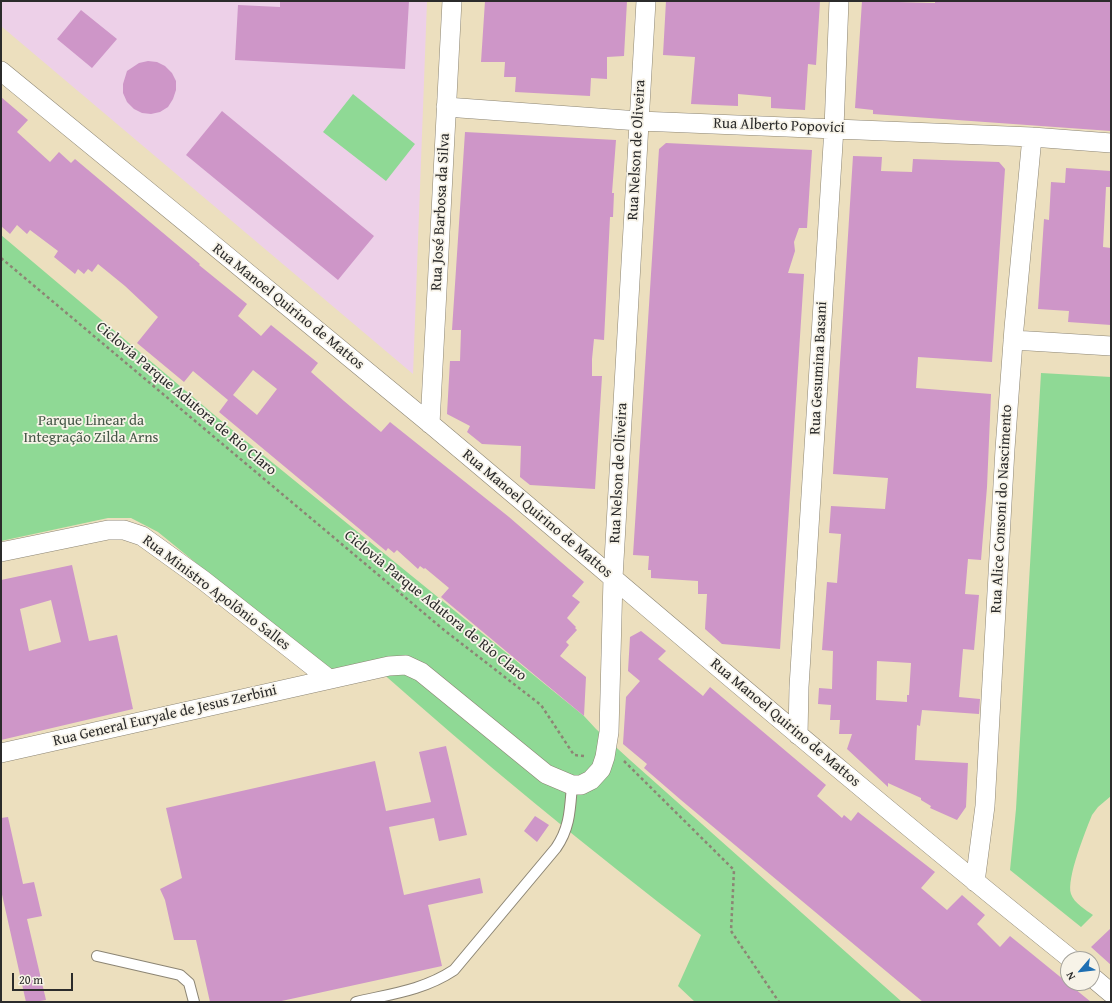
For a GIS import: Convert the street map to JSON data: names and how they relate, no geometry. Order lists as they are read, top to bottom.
{
  "streets": {
    "street": [
      "Rua Alberto Popovici",
      "Rua Nelson de Oliveira",
      "Rua José Barbosa da Silva",
      "Rua Manoel Quirino de Mattos",
      "Rua Gesumina Basani",
      "Rua Alice Consoni do Nascimento",
      "Rua Ministro Apolônio Salles",
      "Rua General Euryale de Jesus Zerbini"
    ],
    "path": ["Ciclovia Parque Adutora de Rio Claro"]
  },
  "crossings": [
    ["Rua Alberto Popovici", "Rua Nelson de Oliveira"],
    ["Rua Alberto Popovici", "Rua José Barbosa da Silva"],
    ["Rua Alberto Popovici", "Rua Gesumina Basani"],
    ["Rua Alberto Popovici", "Rua Alice Consoni do Nascimento"],
    ["Rua Nelson de Oliveira", "Rua Manoel Quirino de Mattos"],
    ["Rua Nelson de Oliveira", "Ciclovia Parque Adutora de Rio Claro"],
    ["Rua José Barbosa da Silva", "Rua Manoel Quirino de Mattos"],
    ["Rua Manoel Quirino de Mattos", "Rua Gesumina Basani"],
    ["Rua Manoel Quirino de Mattos", "Rua Alice Consoni do Nascimento"],
    ["Rua Ministro Apolônio Salles", "Rua General Euryale de Jesus Zerbini"]
  ],
  "parks": ["Parque Linear da Integração Zilda Arns"],
  "scale_bar": "20 m",
  "north": "bottom left"
}
